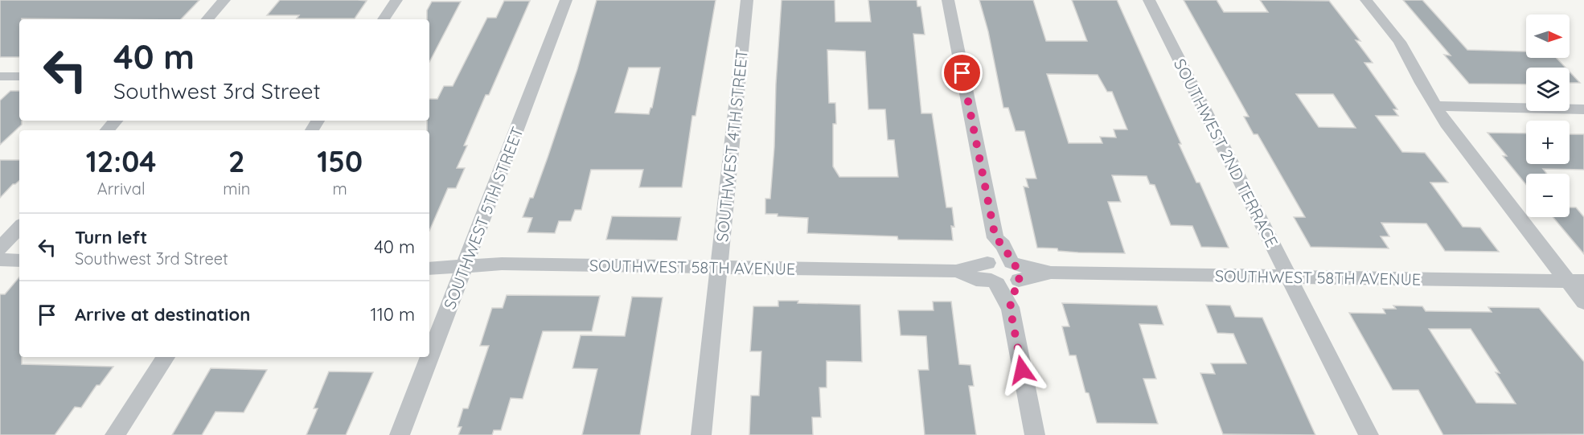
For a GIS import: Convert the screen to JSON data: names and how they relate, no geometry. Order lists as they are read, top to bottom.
{
  "streets": {
    "street": [
      "SOUTHWEST 4TH STREET",
      "SOUTHWEST 2ND TERRACE",
      "SOUTHWEST 5TH STREET",
      "SOUTHWEST 58TH AVENUE"
    ]
  },
  "crossings": [
    ["SOUTHWEST 4TH STREET", "SOUTHWEST 58TH AVENUE"],
    ["SOUTHWEST 2ND TERRACE", "SOUTHWEST 58TH AVENUE"],
    ["SOUTHWEST 5TH STREET", "SOUTHWEST 58TH AVENUE"]
  ],
  "north": "right",
  "page": {
    "map_buttons": ["+", "−"],
    "turn": ["40 m", "Southwest 3rd Street"],
    "eta": [
      "12:04",
      "Arrival",
      "2",
      "min",
      "150",
      "m"
    ],
    "list": [
      {
        "name": "Turn left",
        "note": "Southwest 3rd Street",
        "value": "40 m"
      },
      {
        "name": "Arrive at destination",
        "value": "110 m"
      }
    ]
  }
}
